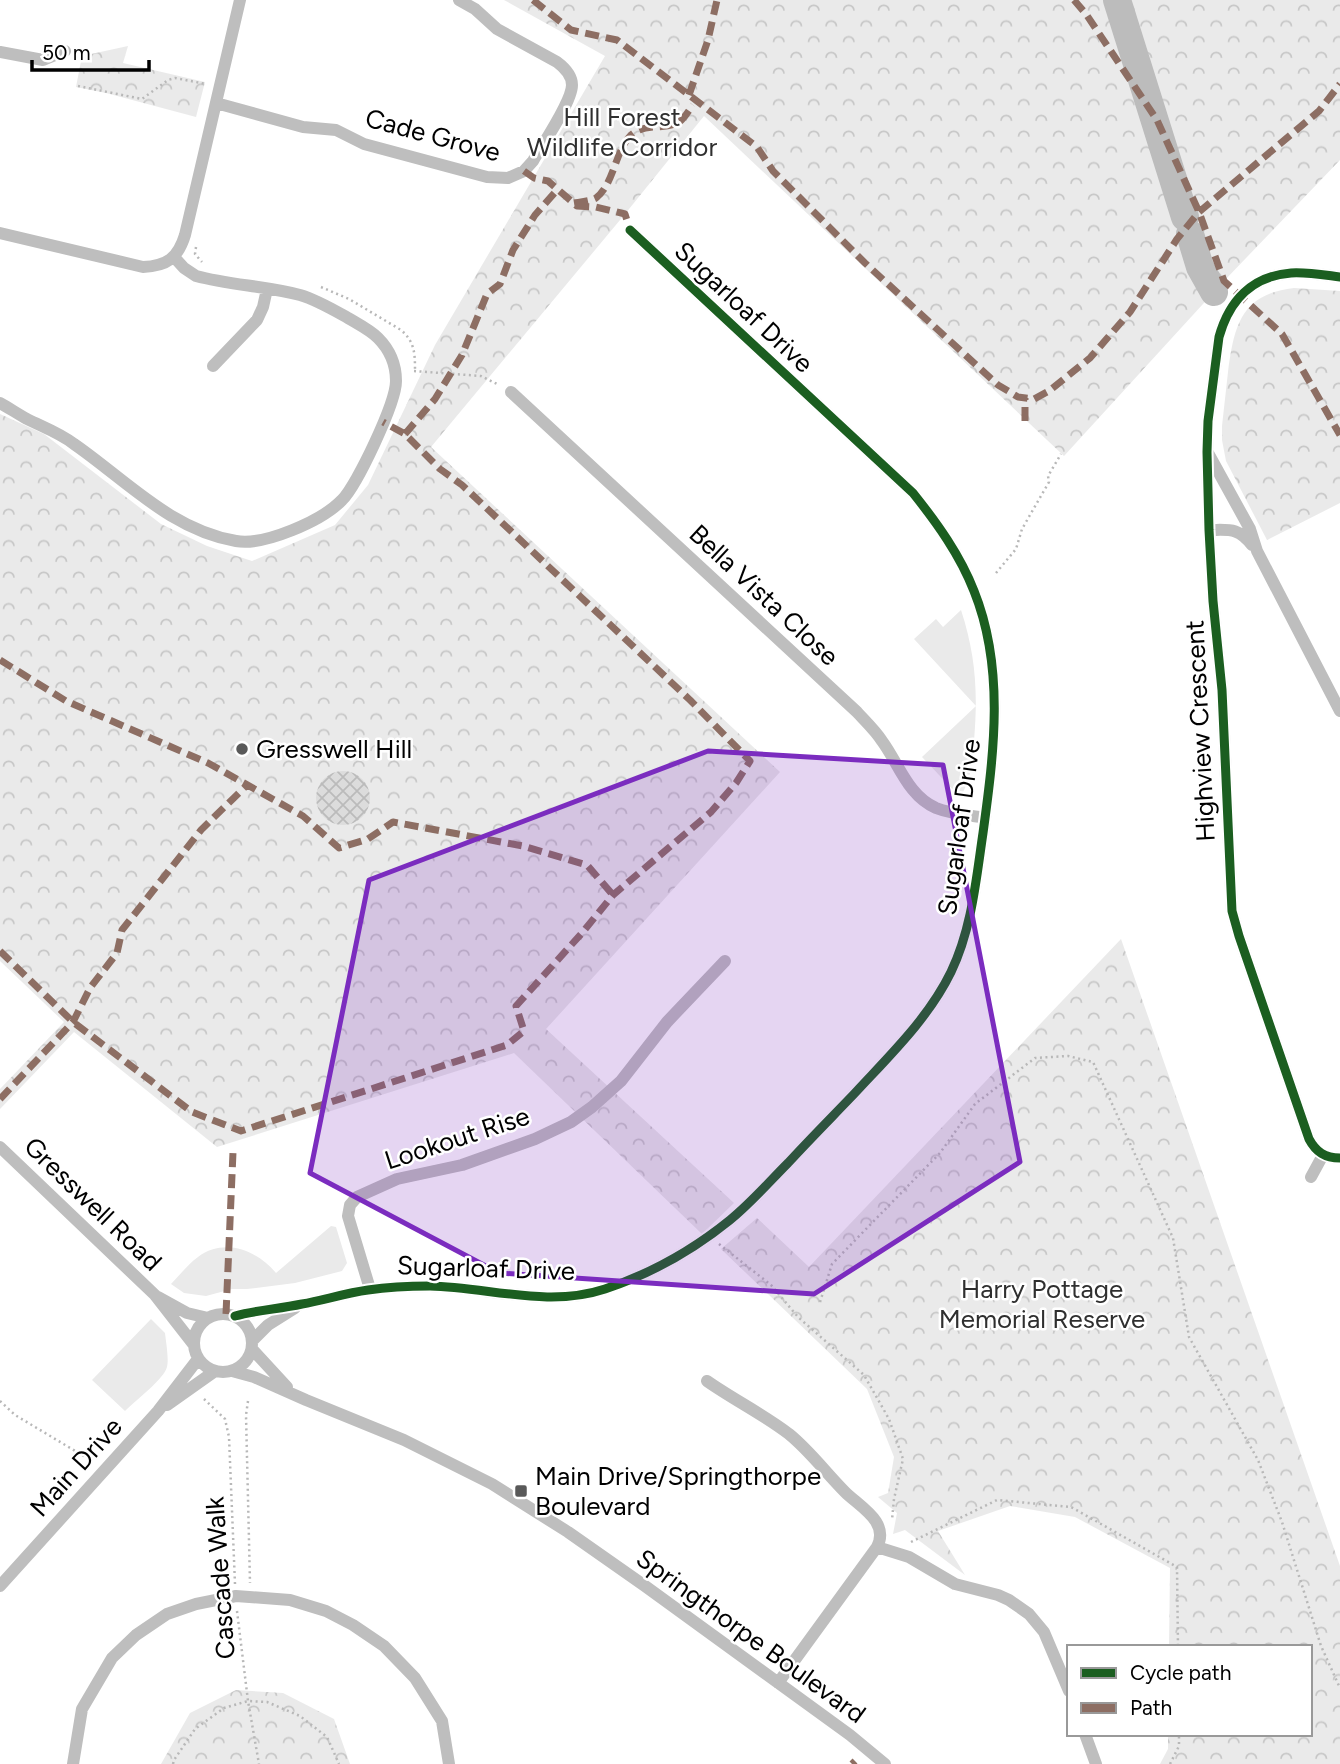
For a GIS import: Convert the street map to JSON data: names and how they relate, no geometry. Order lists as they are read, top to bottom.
{
  "streets": {
    "street": [
      "Cade Grove",
      "Sugarloaf Drive",
      "Bella Vista Close",
      "Highview Crescent",
      "Lookout Rise",
      "Gresswell Road",
      "Main Drive",
      "Springthorpe Boulevard"
    ],
    "path": ["Cascade Walk"]
  },
  "crossings": [
    ["Sugarloaf Drive", "Bella Vista Close"],
    ["Sugarloaf Drive", "Lookout Rise"],
    ["Sugarloaf Drive", "Gresswell Road"],
    ["Sugarloaf Drive", "Main Drive"],
    ["Sugarloaf Drive", "Springthorpe Boulevard"],
    ["Gresswell Road", "Main Drive"],
    ["Gresswell Road", "Springthorpe Boulevard"],
    ["Main Drive", "Springthorpe Boulevard"]
  ],
  "parks": ["Hill Forest Wildlife Corridor", "Harry Pottage Memorial Reserve"],
  "places": {
    "other": ["Gresswell Hill"],
    "transit": ["Main Drive/Springthorpe Boulevard"]
  },
  "legend": ["Cycle path", "Path"],
  "scale_bar": "50 m"
}
